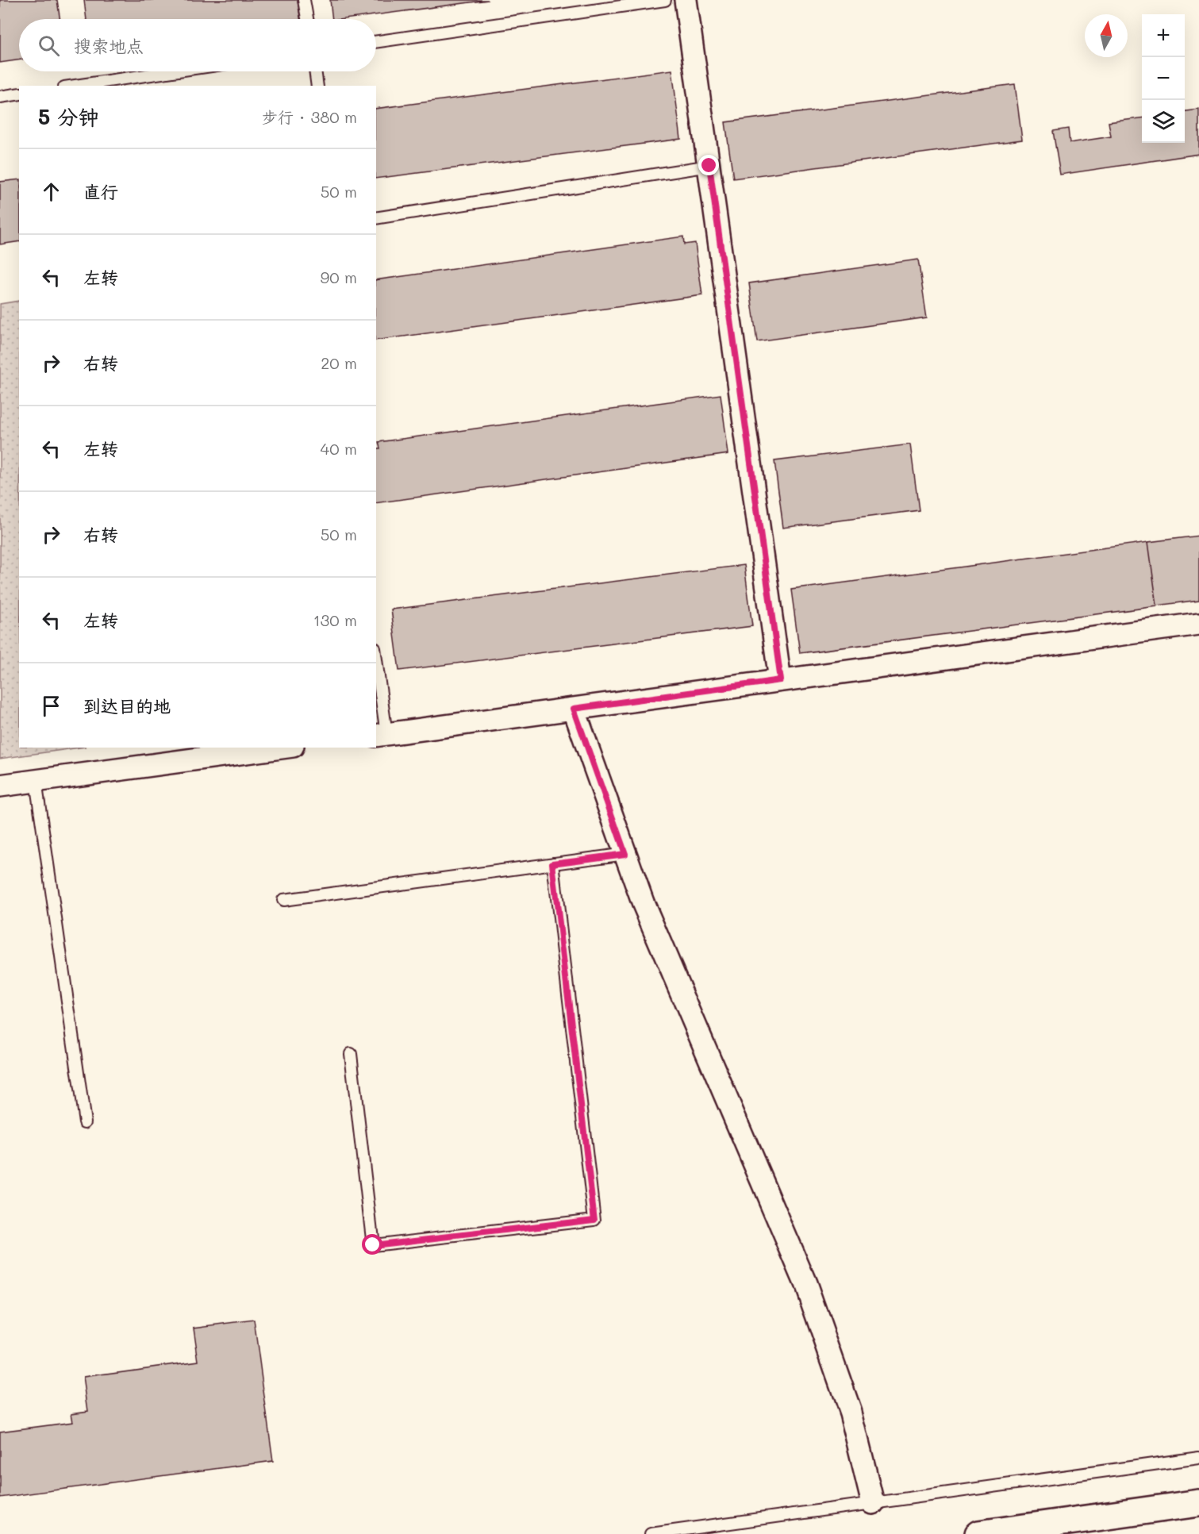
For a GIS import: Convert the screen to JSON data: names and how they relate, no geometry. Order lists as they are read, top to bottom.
{
  "north": "top",
  "page": {
    "map_buttons": ["+", "−"],
    "search": "搜索地点",
    "heading": ["5 分钟", "步行 · 380 m"],
    "list": [
      ["直行", "50 m"],
      ["左转", "90 m"],
      ["右转", "20 m"],
      ["左转", "40 m"],
      ["右转", "50 m"],
      ["左转", "130 m"],
      "到达目的地"
    ]
  }
}
